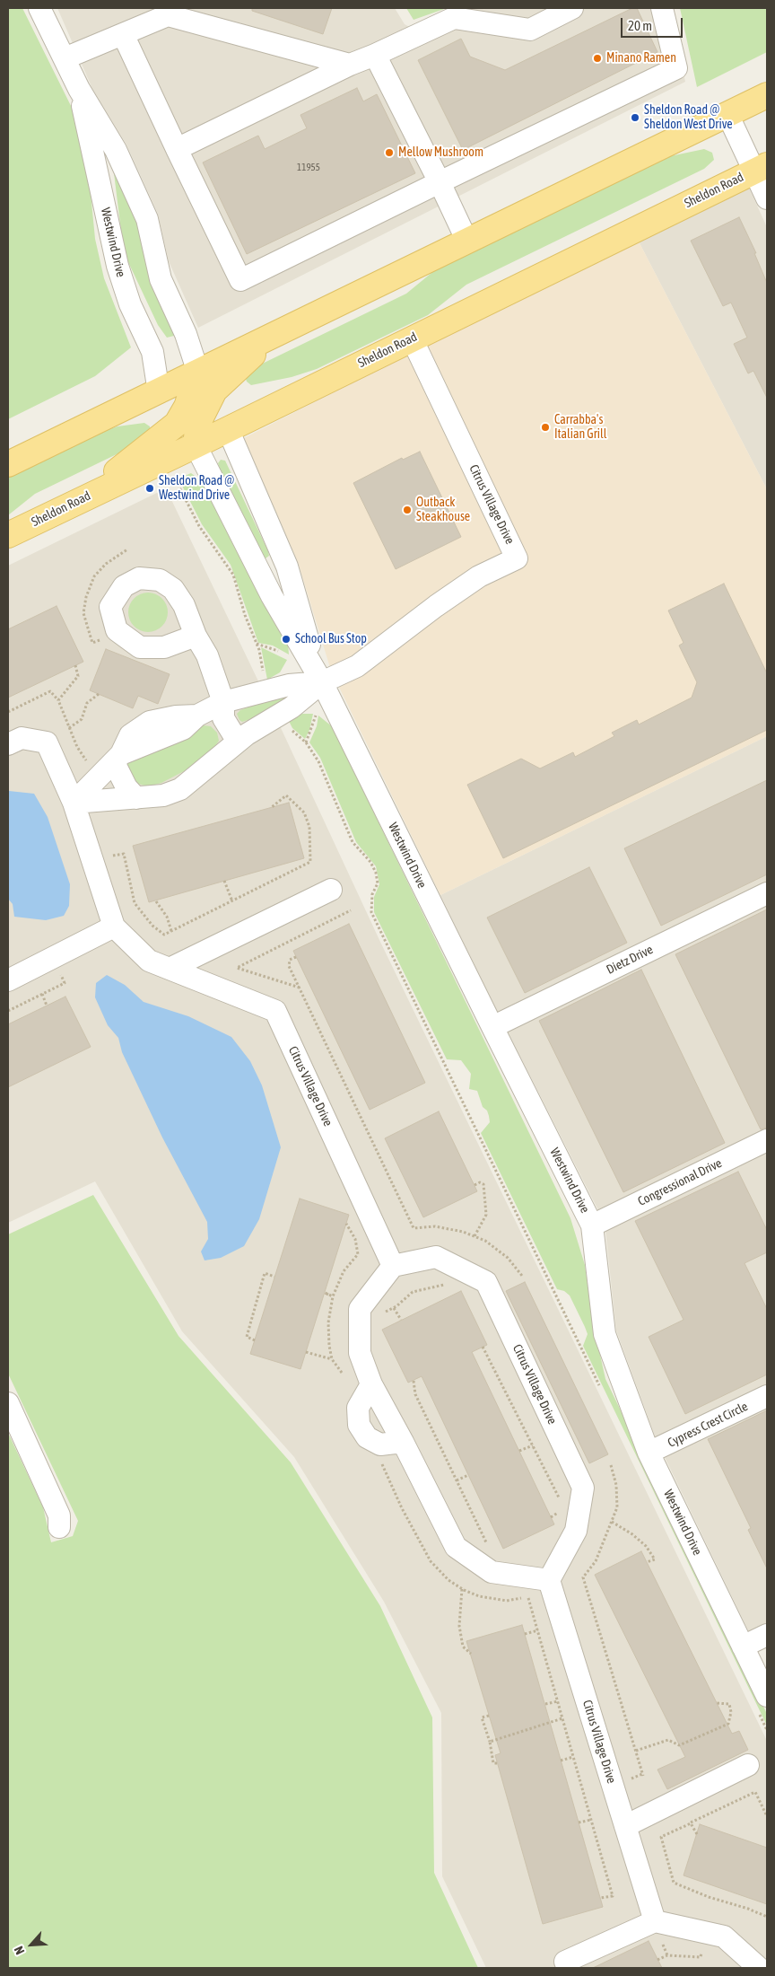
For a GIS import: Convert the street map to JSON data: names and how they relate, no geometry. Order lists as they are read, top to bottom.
{
  "streets": {
    "main road": ["Sheldon Road"],
    "street": [
      "Westwind Drive",
      "Citrus Village Drive",
      "Dietz Drive",
      "Congressional Drive",
      "Cypress Crest Circle"
    ]
  },
  "crossings": [
    ["Sheldon Road", "Westwind Drive"],
    ["Sheldon Road", "Citrus Village Drive"],
    ["Westwind Drive", "Citrus Village Drive"],
    ["Westwind Drive", "Dietz Drive"],
    ["Westwind Drive", "Congressional Drive"],
    ["Westwind Drive", "Cypress Crest Circle"]
  ],
  "places": [
    "Minano Ramen",
    "Sheldon Road @ Sheldon West Drive",
    "Mellow Mushroom",
    "Carrabba's Italian Grill",
    "Sheldon Road @ Westwind Drive",
    "Outback Steakhouse",
    "School Bus Stop"
  ],
  "house_numbers": ["11955"],
  "scale_bar": "20 m",
  "north": "bottom left"
}
